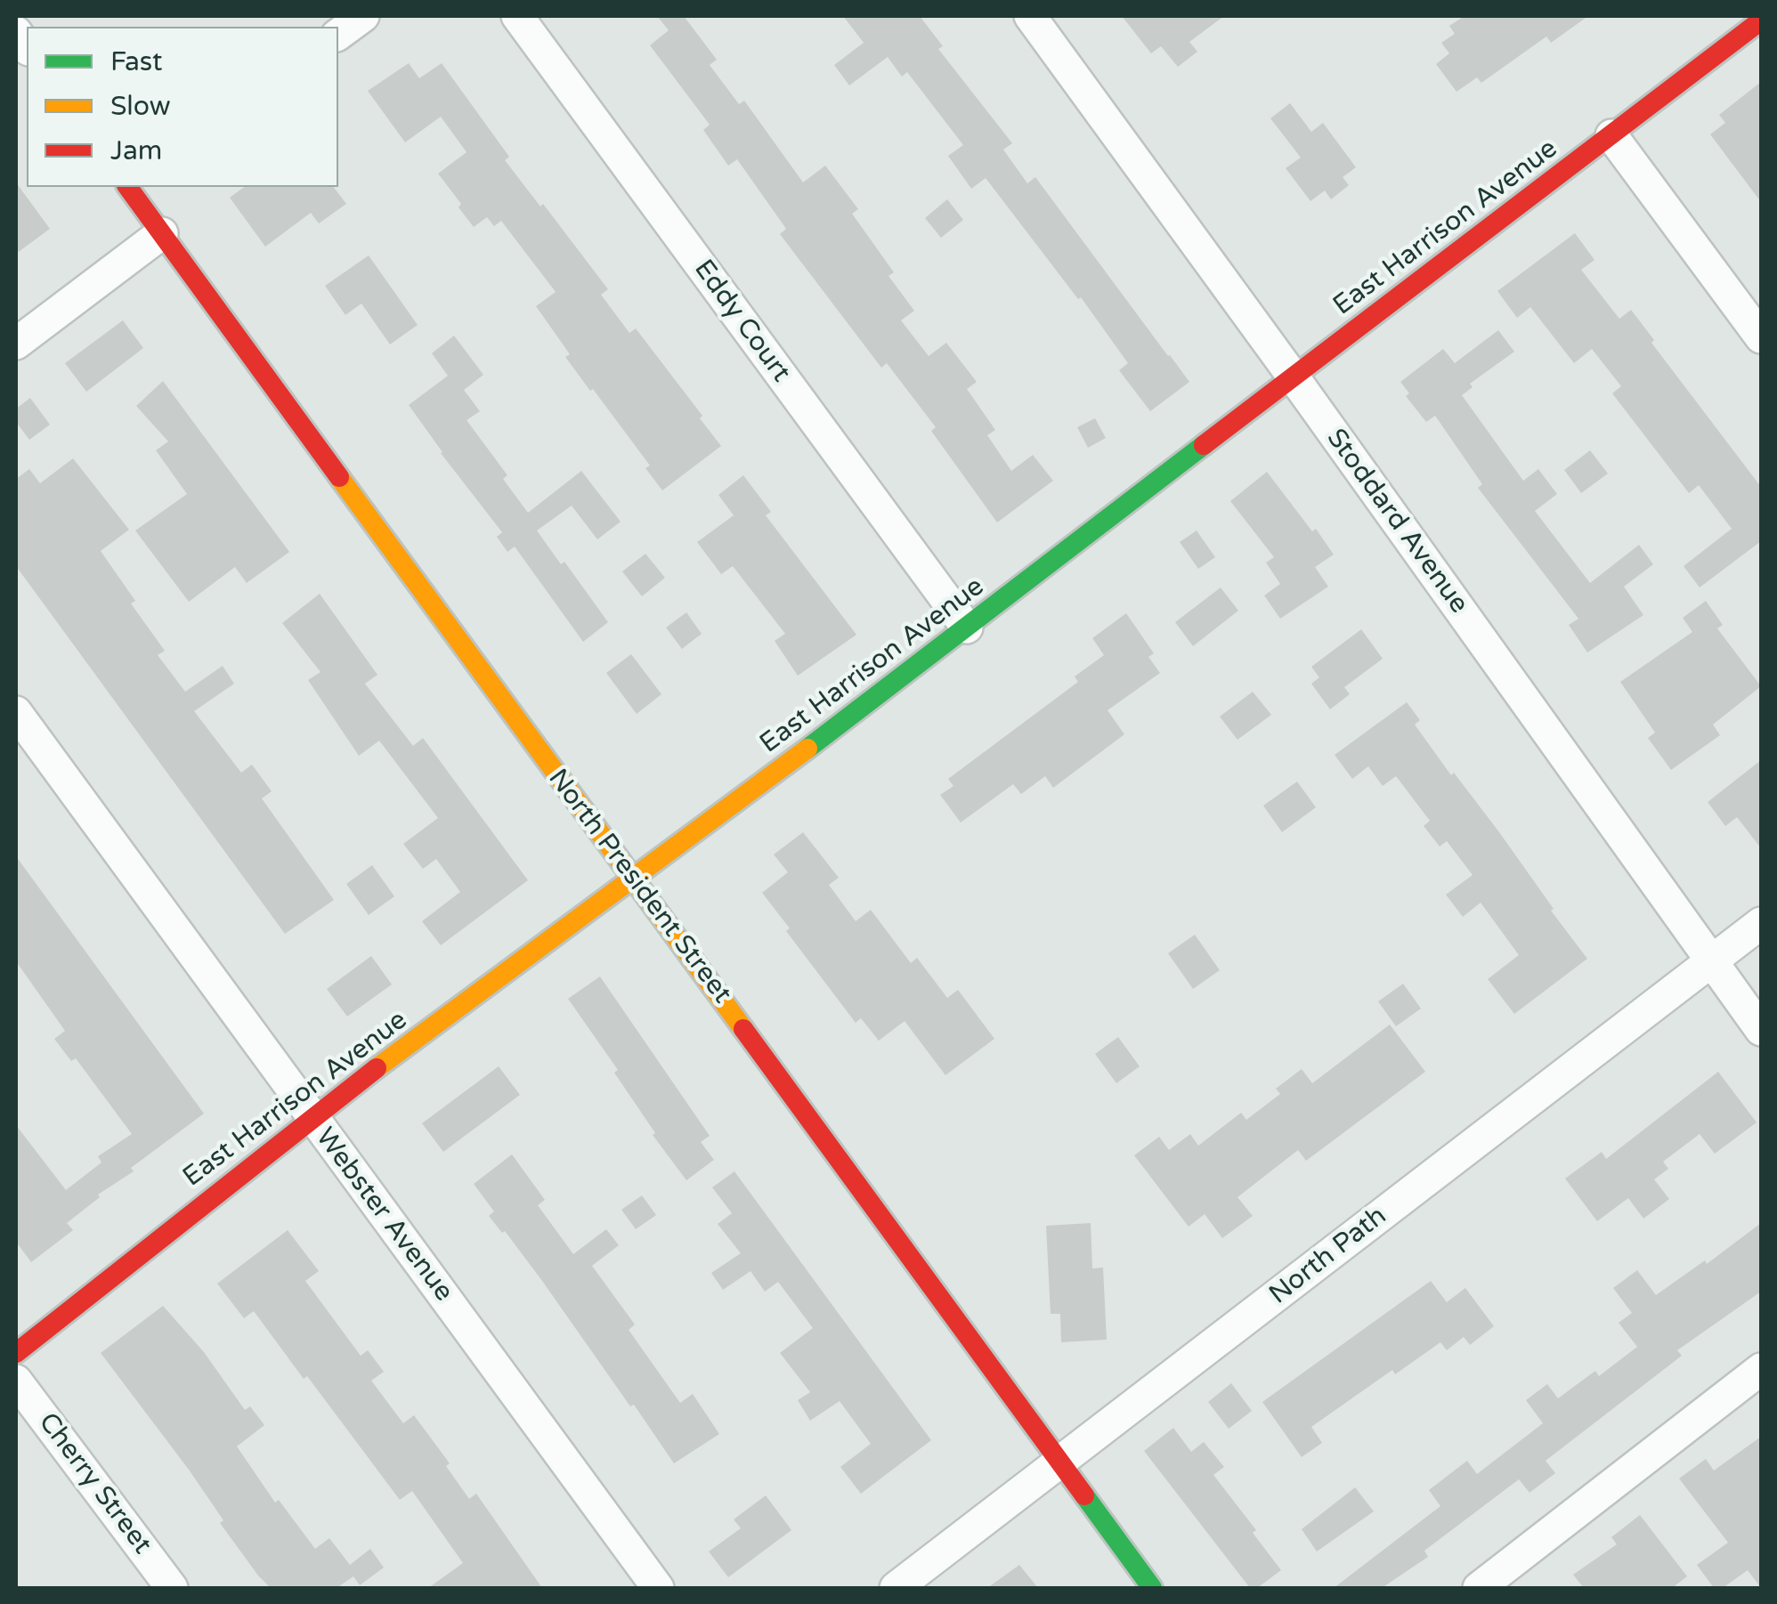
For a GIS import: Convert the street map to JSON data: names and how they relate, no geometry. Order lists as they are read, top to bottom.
{
  "streets": {
    "street": [
      "East Harrison Avenue",
      "Eddy Court",
      "Stoddard Avenue",
      "North President Street",
      "Webster Avenue",
      "North Path",
      "Cherry Street"
    ]
  },
  "crossings": [
    ["East Harrison Avenue", "Eddy Court"],
    ["East Harrison Avenue", "Stoddard Avenue"],
    ["East Harrison Avenue", "North President Street"],
    ["East Harrison Avenue", "Webster Avenue"],
    ["Stoddard Avenue", "North Path"],
    ["North President Street", "North Path"]
  ],
  "legend": ["Fast", "Slow", "Jam"]
}
